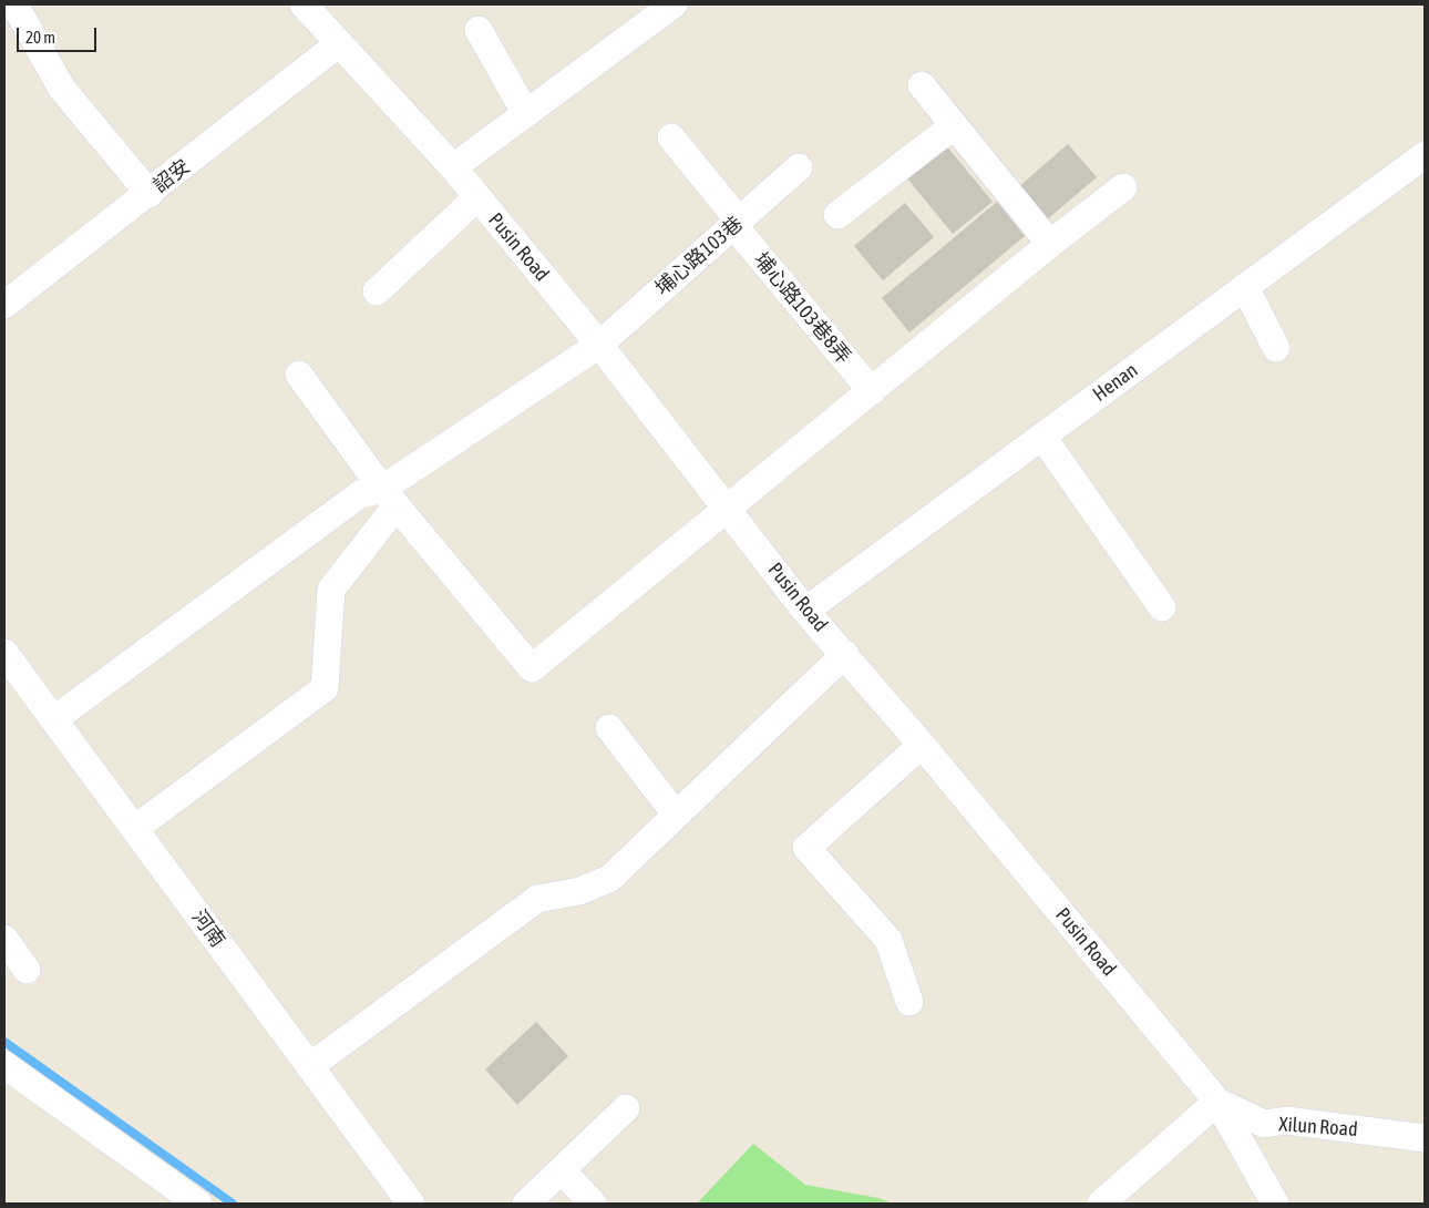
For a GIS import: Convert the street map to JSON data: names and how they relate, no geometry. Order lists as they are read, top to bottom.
{
  "streets": {
    "street": [
      "詔安",
      "Pusin Road",
      "埔心路103巷",
      "埔心路103巷8弄",
      "Henan",
      "河南",
      "Xilun Road"
    ]
  },
  "crossings": [
    ["詔安", "Pusin Road"],
    ["Pusin Road", "埔心路103巷"],
    ["Pusin Road", "Henan"],
    ["Pusin Road", "Xilun Road"],
    ["埔心路103巷", "埔心路103巷8弄"]
  ],
  "scale_bar": "20 m"
}
